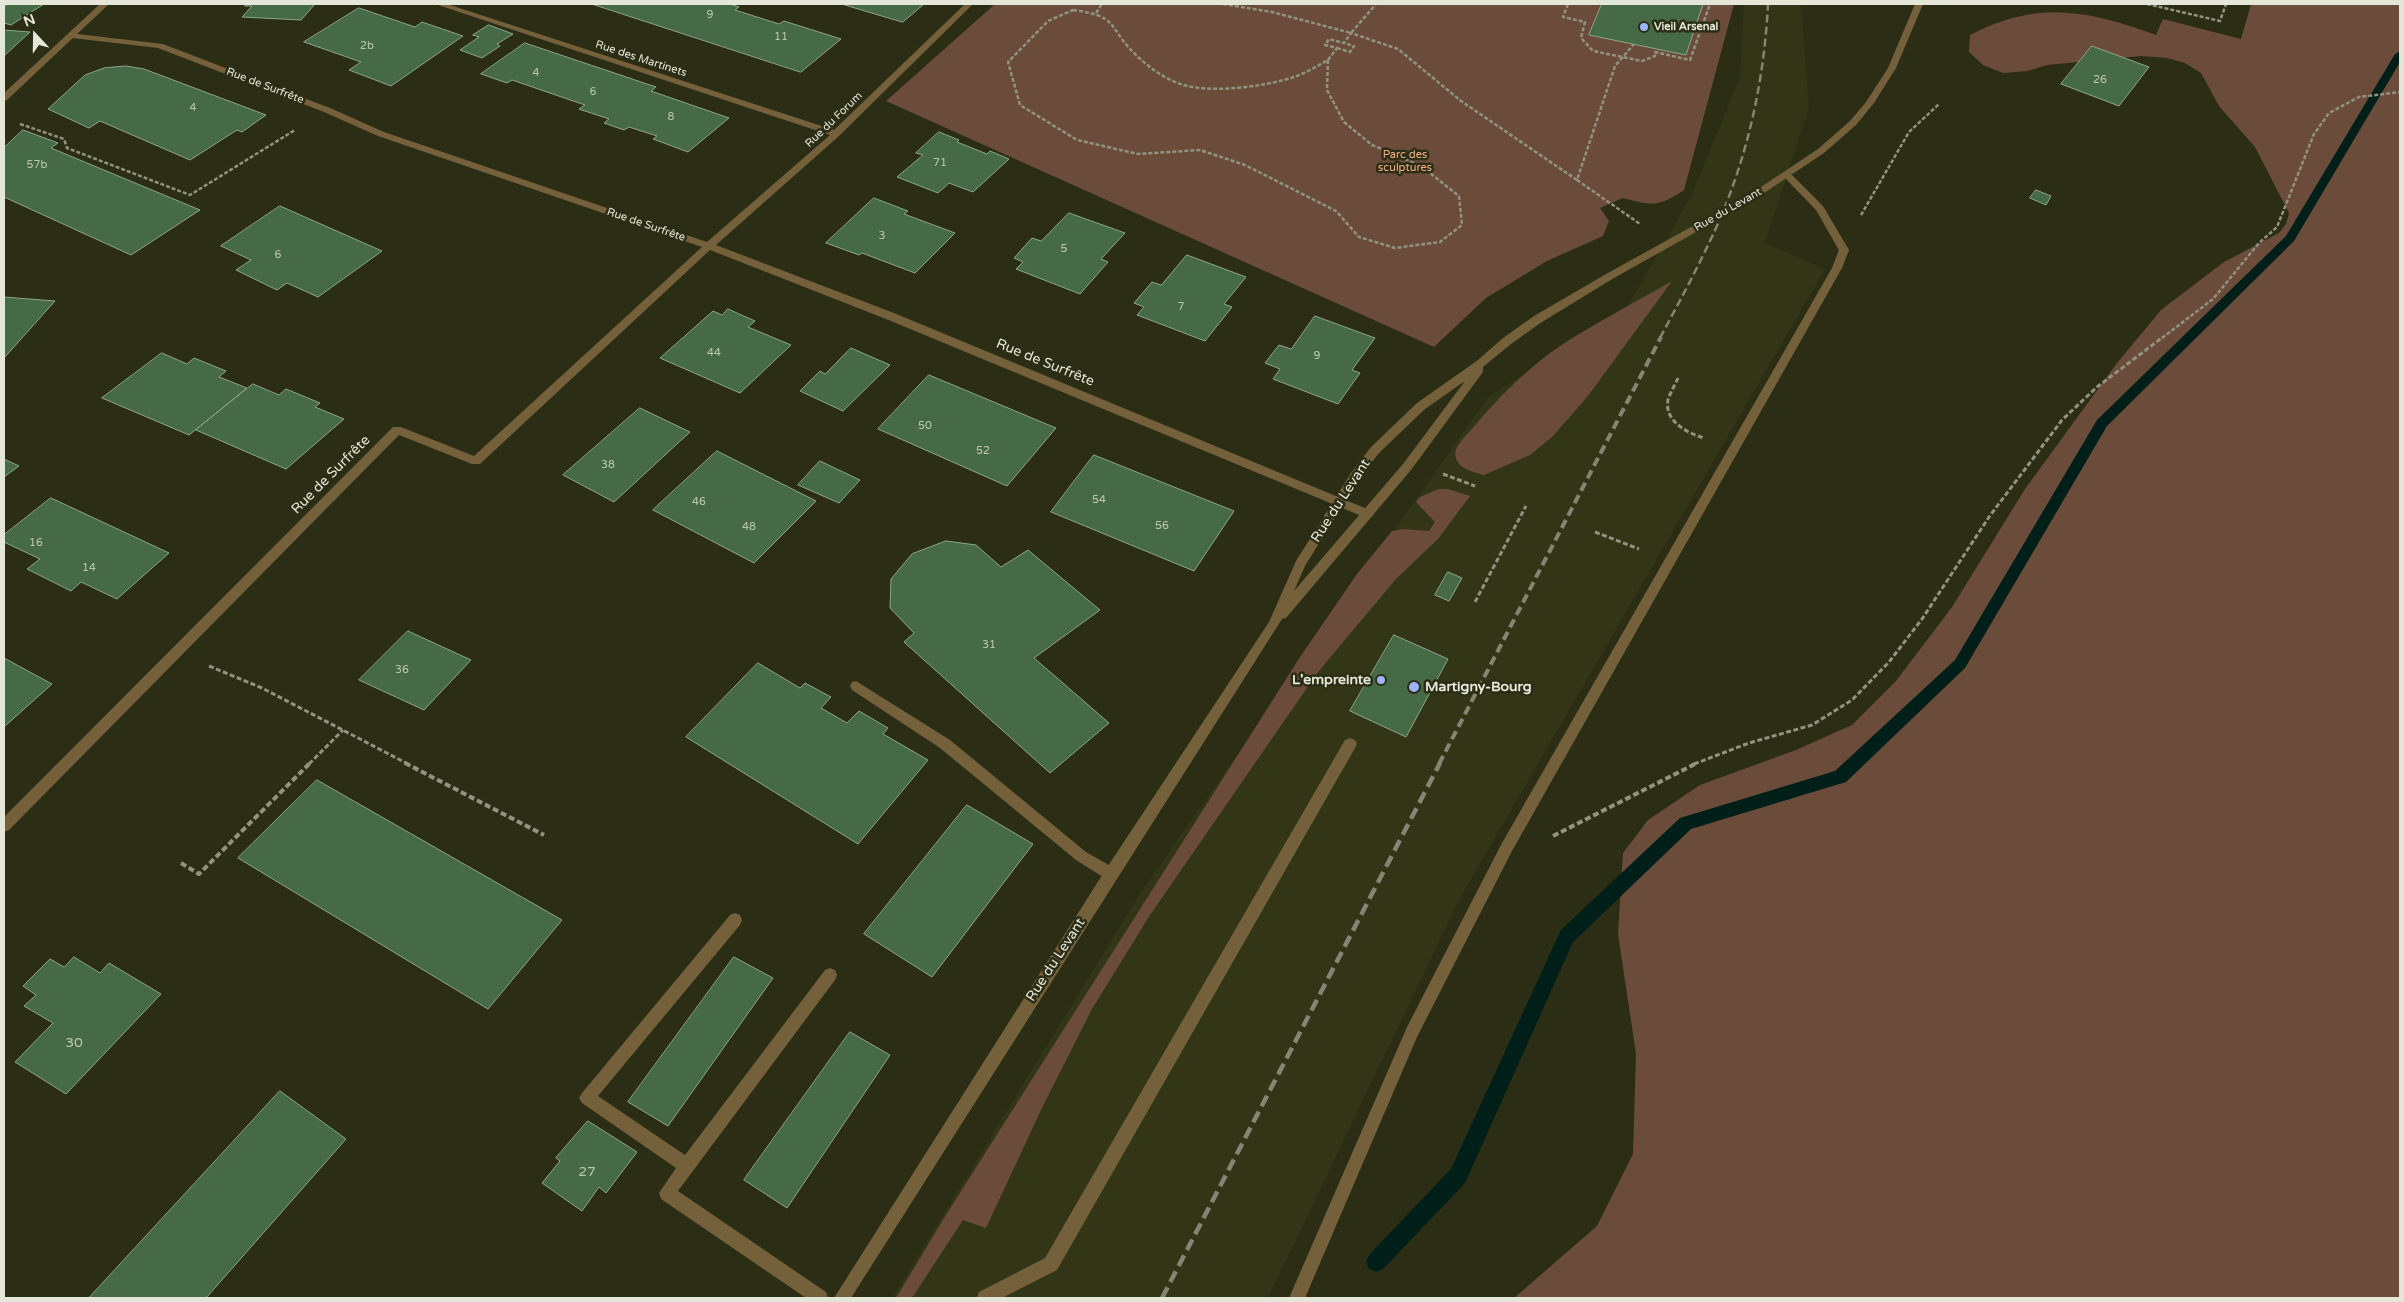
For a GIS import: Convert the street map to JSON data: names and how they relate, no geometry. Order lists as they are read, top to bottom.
{
  "streets": {
    "street": [
      "Rue des Martinets",
      "Rue de Surfrête",
      "Rue du Forum",
      "Rue du Levant"
    ]
  },
  "crossings": [
    ["Rue des Martinets", "Rue du Forum"],
    ["Rue de Surfrête", "Rue du Forum"],
    ["Rue de Surfrête", "Rue du Levant"]
  ],
  "parks": ["Parc des sculptures"],
  "places": ["Vieil Arsenal", "L'empreinte", "Martigny-Bourg"],
  "house_numbers": [
    "9",
    "11",
    "2b",
    "4",
    "26",
    "6",
    "4",
    "8",
    "71",
    "57b",
    "3",
    "5",
    "6",
    "7",
    "44",
    "9",
    "50",
    "52",
    "38",
    "54",
    "46",
    "56",
    "48",
    "16",
    "14",
    "31",
    "36",
    "30",
    "27"
  ],
  "north": "top"
}
